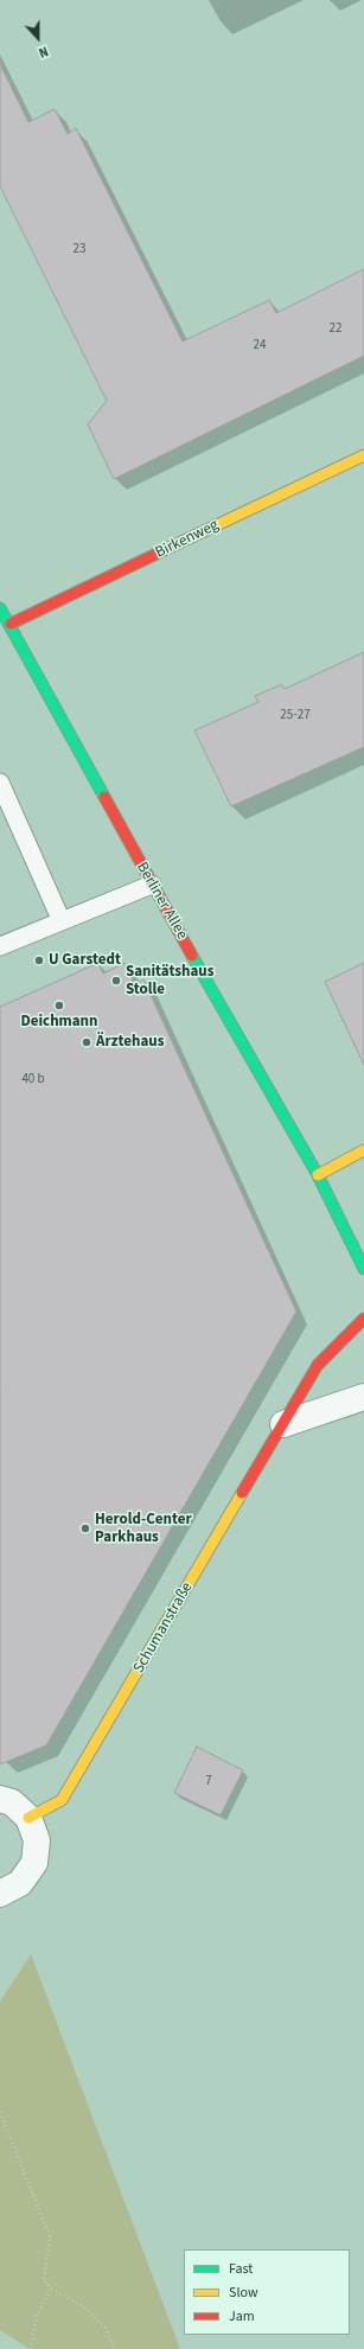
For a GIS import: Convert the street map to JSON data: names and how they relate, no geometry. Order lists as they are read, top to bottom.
{
  "streets": {
    "street": ["Birkenweg", "Berliner Allee", "Schumanstraße"]
  },
  "crossings": [
    ["Birkenweg", "Berliner Allee"]
  ],
  "places": [
    "U Garstedt",
    "Sanitätshaus Stolle",
    "Deichmann",
    "Ärztehaus",
    "Herold-Center Parkhaus"
  ],
  "house_numbers": [
    "23",
    "22",
    "24",
    "25-27",
    "40 b",
    "7"
  ],
  "legend": ["Fast", "Slow", "Jam"],
  "north": "bottom"
}
